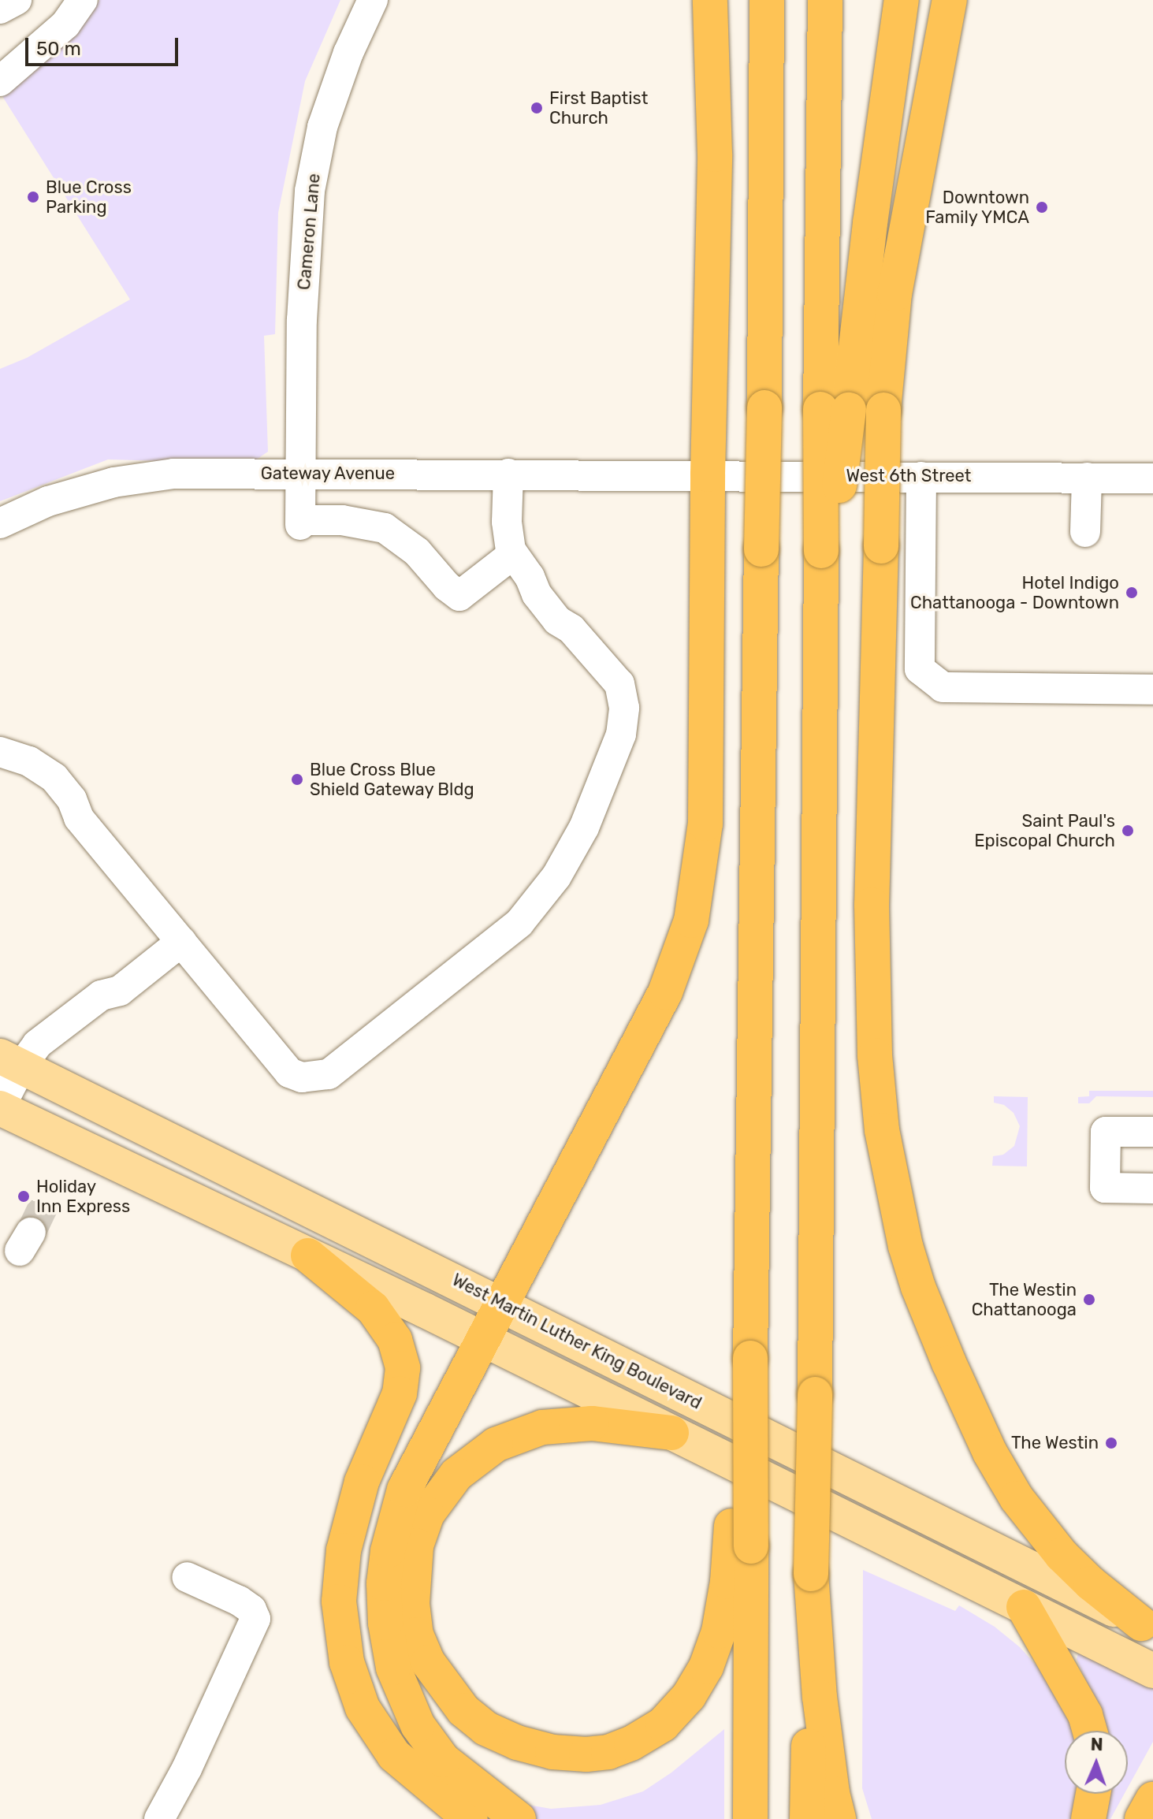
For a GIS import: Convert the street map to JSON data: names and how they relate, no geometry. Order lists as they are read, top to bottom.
{
  "streets": {
    "main road": ["West Martin Luther King Boulevard"],
    "street": ["Cameron Lane", "Gateway Avenue", "West 6th Street"]
  },
  "crossings": [
    ["Cameron Lane", "Gateway Avenue"],
    ["Gateway Avenue", "West 6th Street"]
  ],
  "places": [
    "First Baptist Church",
    "Blue Cross Parking",
    "Downtown Family YMCA",
    "Hotel Indigo Chattanooga - Downtown",
    "Blue Cross Blue Shield Gateway Bldg",
    "Saint Paul's Episcopal Church",
    "Holiday Inn Express",
    "The Westin Chattanooga",
    "The Westin"
  ],
  "scale_bar": "50 m",
  "north": "top"
}
